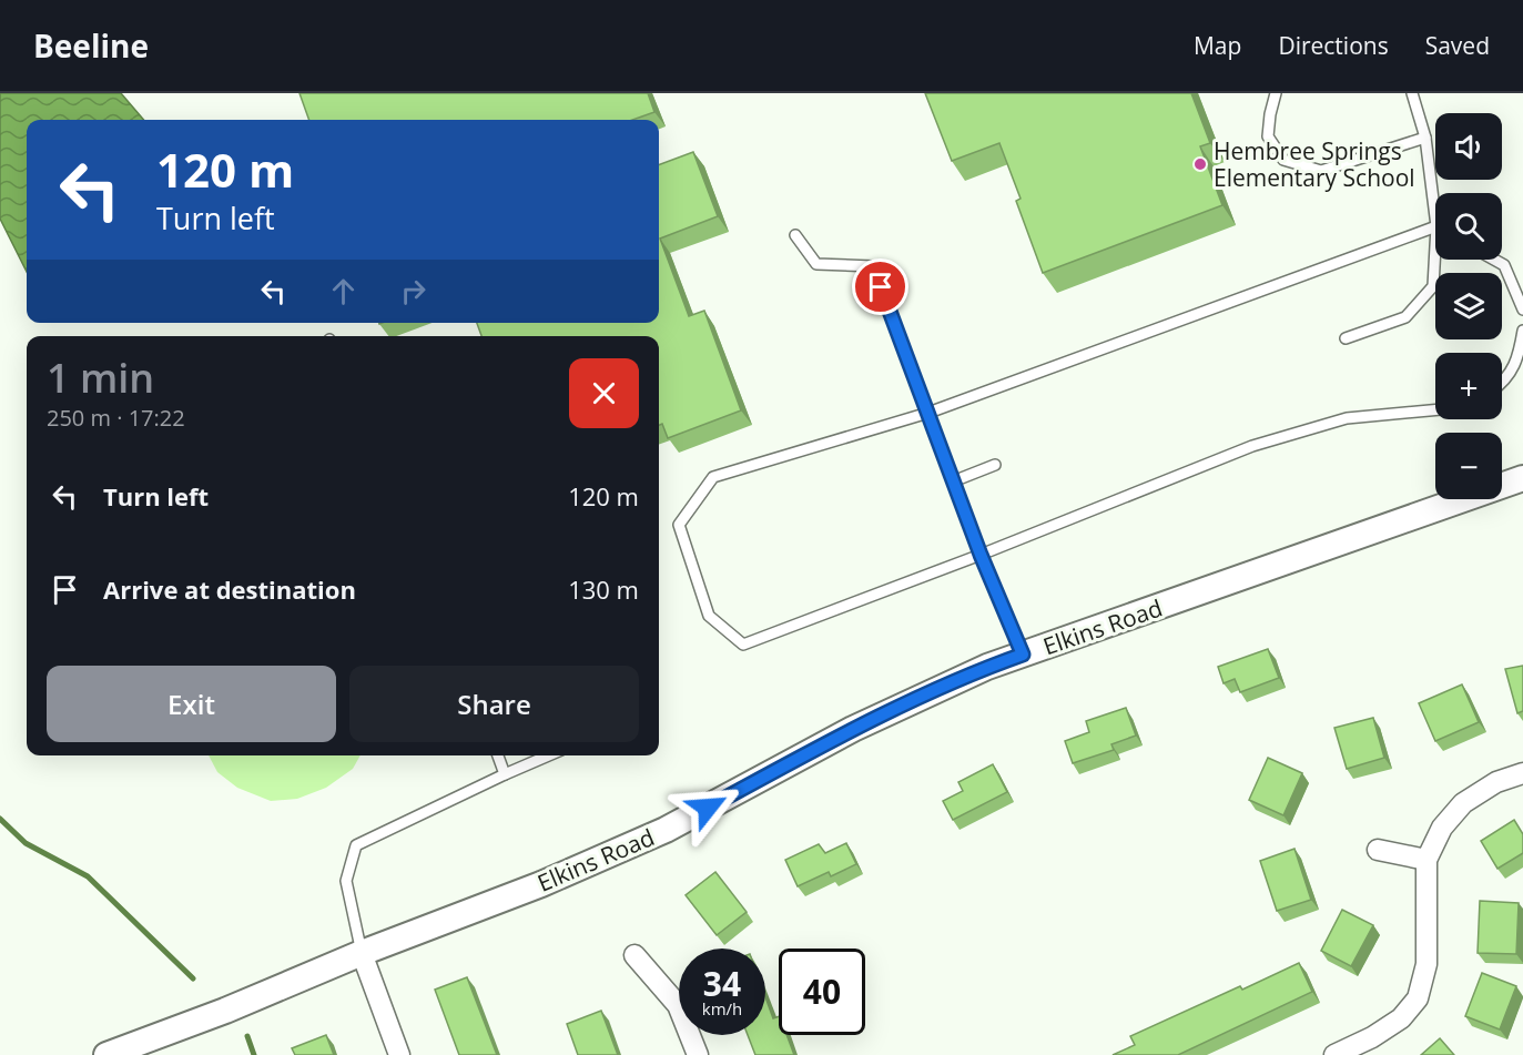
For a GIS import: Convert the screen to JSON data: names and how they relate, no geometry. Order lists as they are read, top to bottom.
{
  "streets": {
    "street": ["Elkins Road"]
  },
  "places": ["Hembree Springs Elementary School"],
  "page": {
    "header": "Beeline",
    "nav": ["Map", "Directions", "Saved"],
    "map_buttons": ["+", "−"],
    "turn": ["120 m", "Turn left"],
    "heading": ["1 min", "250 m · 17:22"],
    "list": [
      {
        "name": "Turn left",
        "value": "120 m"
      },
      {
        "name": "Arrive at destination",
        "value": "130 m"
      }
    ],
    "buttons": ["Exit", "Share"],
    "speed": "34 km/h",
    "limit": "40"
  }
}
